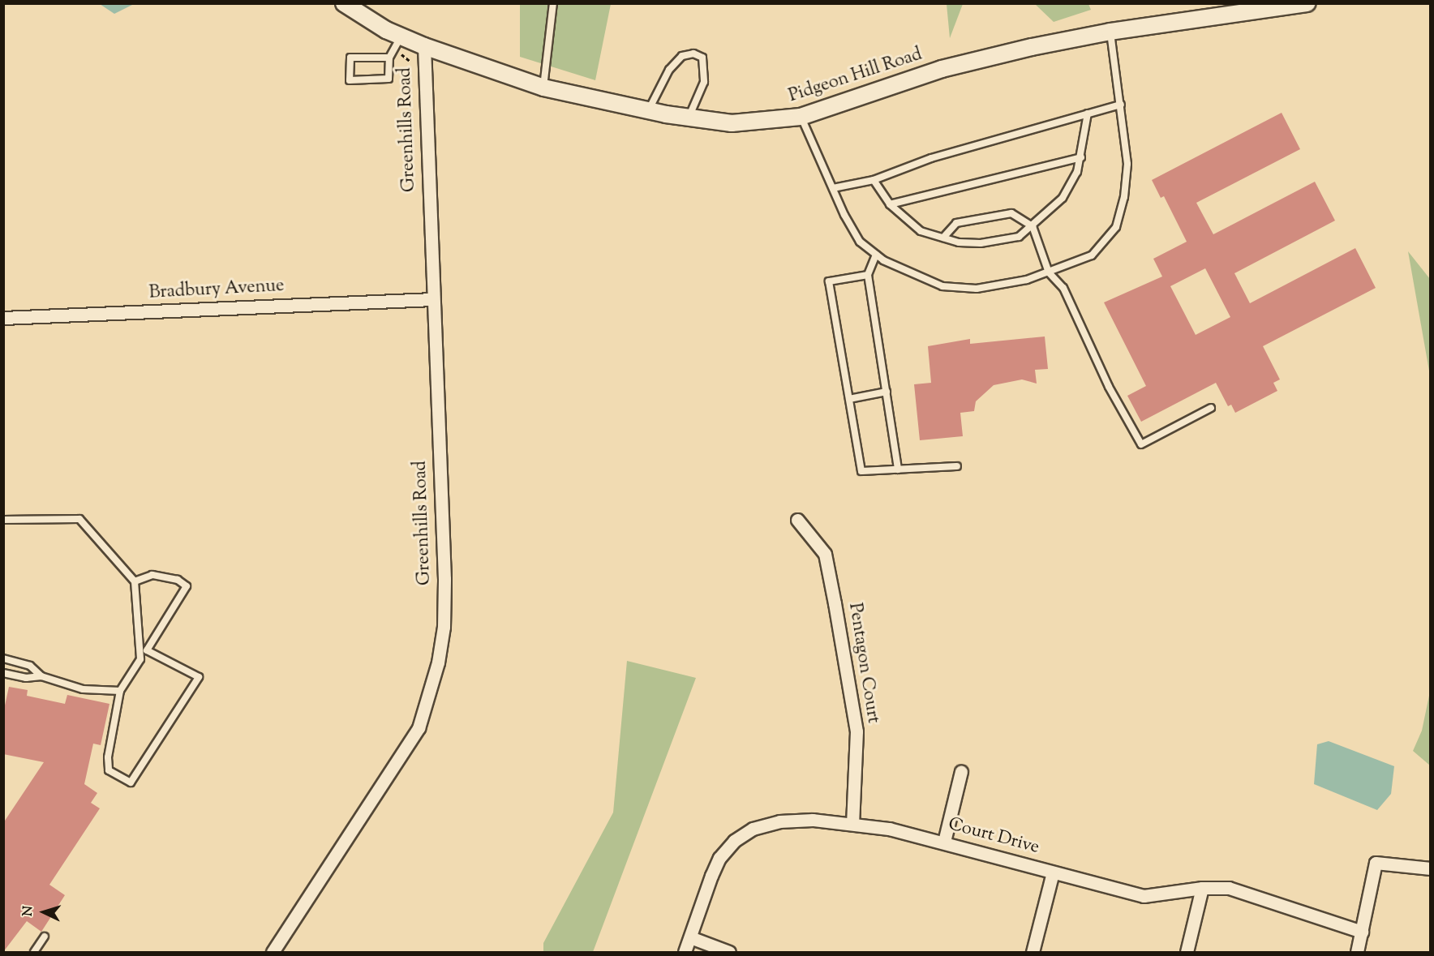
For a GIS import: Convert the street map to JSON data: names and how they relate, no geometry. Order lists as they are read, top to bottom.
{
  "streets": {
    "street": [
      "Pidgeon Hill Road",
      "Greenhills Road",
      "Bradbury Avenue",
      "Pentagon Court",
      "Court Drive"
    ]
  },
  "crossings": [
    ["Pidgeon Hill Road", "Greenhills Road"],
    ["Greenhills Road", "Bradbury Avenue"],
    ["Pentagon Court", "Court Drive"]
  ],
  "north": "left"
}
